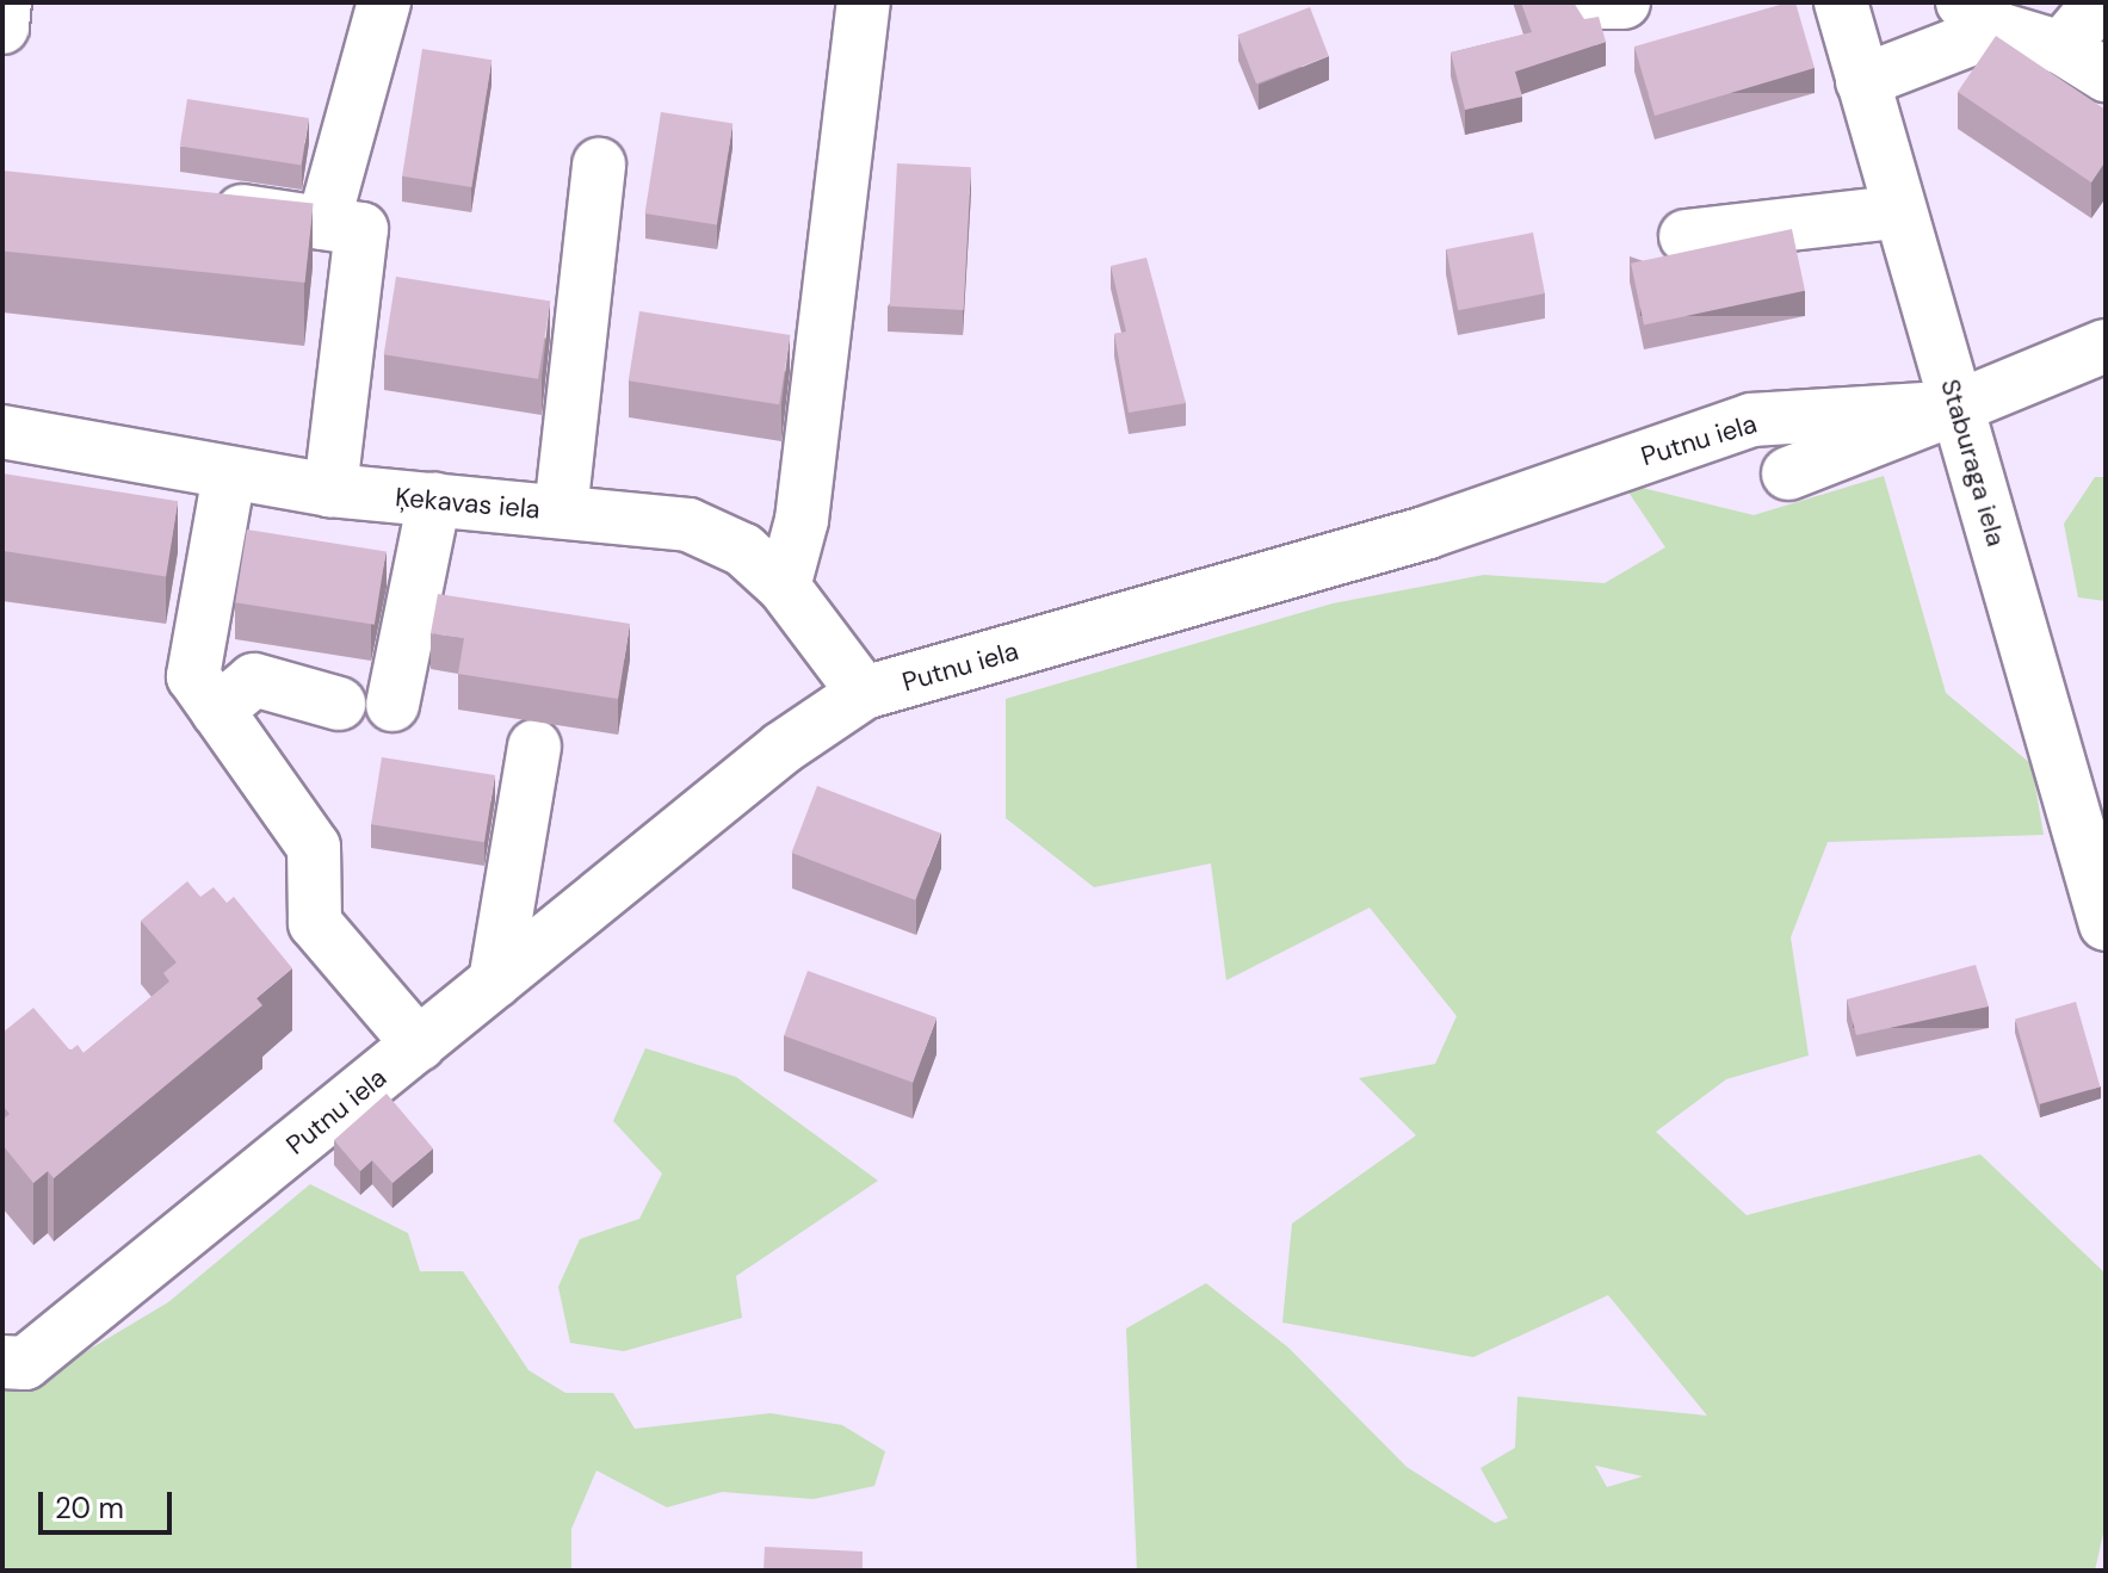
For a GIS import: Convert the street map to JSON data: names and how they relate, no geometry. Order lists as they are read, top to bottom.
{
  "streets": {
    "street": ["Putnu iela", "Staburaga iela", "Ķekavas iela"]
  },
  "crossings": [
    ["Putnu iela", "Staburaga iela"],
    ["Putnu iela", "Ķekavas iela"]
  ],
  "scale_bar": "20 m"
}
